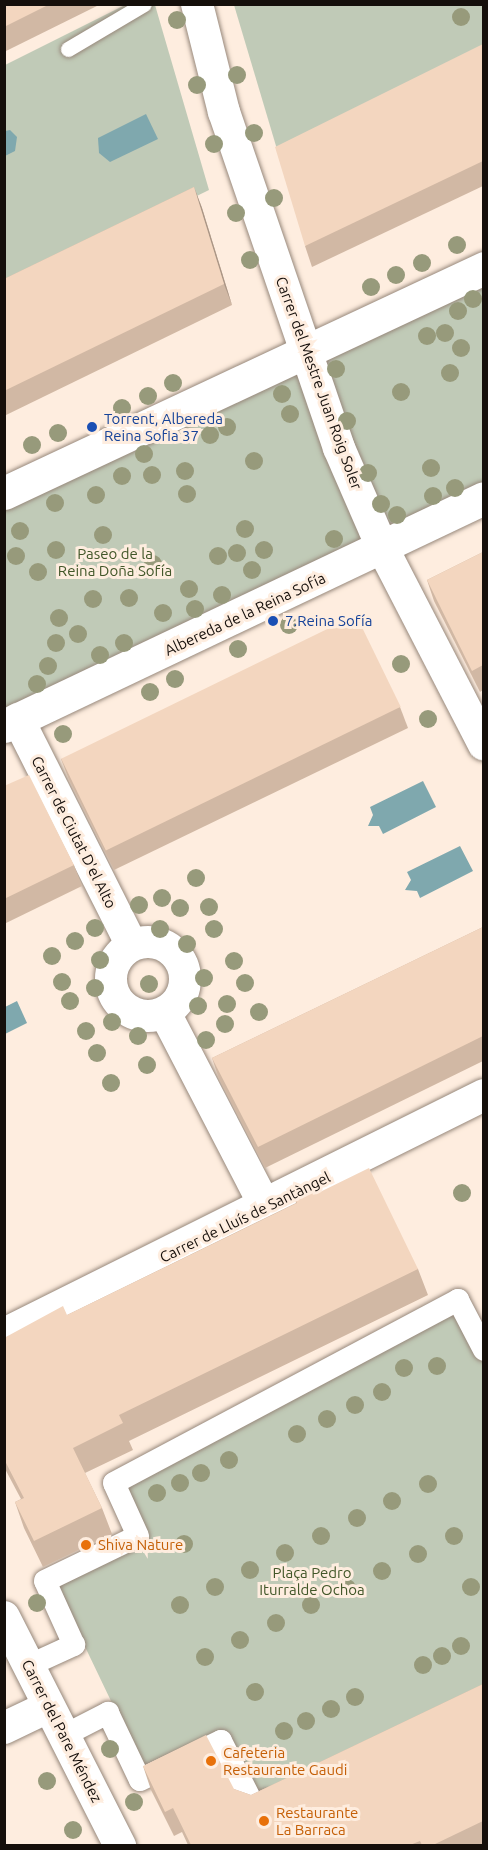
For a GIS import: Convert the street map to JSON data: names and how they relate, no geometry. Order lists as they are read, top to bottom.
{
  "streets": {
    "street": [
      "Carrer del Mestre Juan Roig Soler",
      "Albereda de la Reina Sofía",
      "Carrer de Ciutat D'el Alto",
      "Carrer de Lluís de Santàngel",
      "Carrer del Pare Méndez"
    ]
  },
  "crossings": [
    ["Carrer del Mestre Juan Roig Soler", "Albereda de la Reina Sofía"],
    ["Albereda de la Reina Sofía", "Carrer de Ciutat D'el Alto"]
  ],
  "parks": ["Paseo de la Reina Doña Sofía", "Plaça Pedro Iturralde Ochoa"],
  "places": [
    "Torrent, Albereda Reina Sofia 37",
    "7.Reina Sofía",
    "Shiva Nature",
    "Cafeteria Restaurante Gaudi",
    "Restaurante La Barraca"
  ]
}
